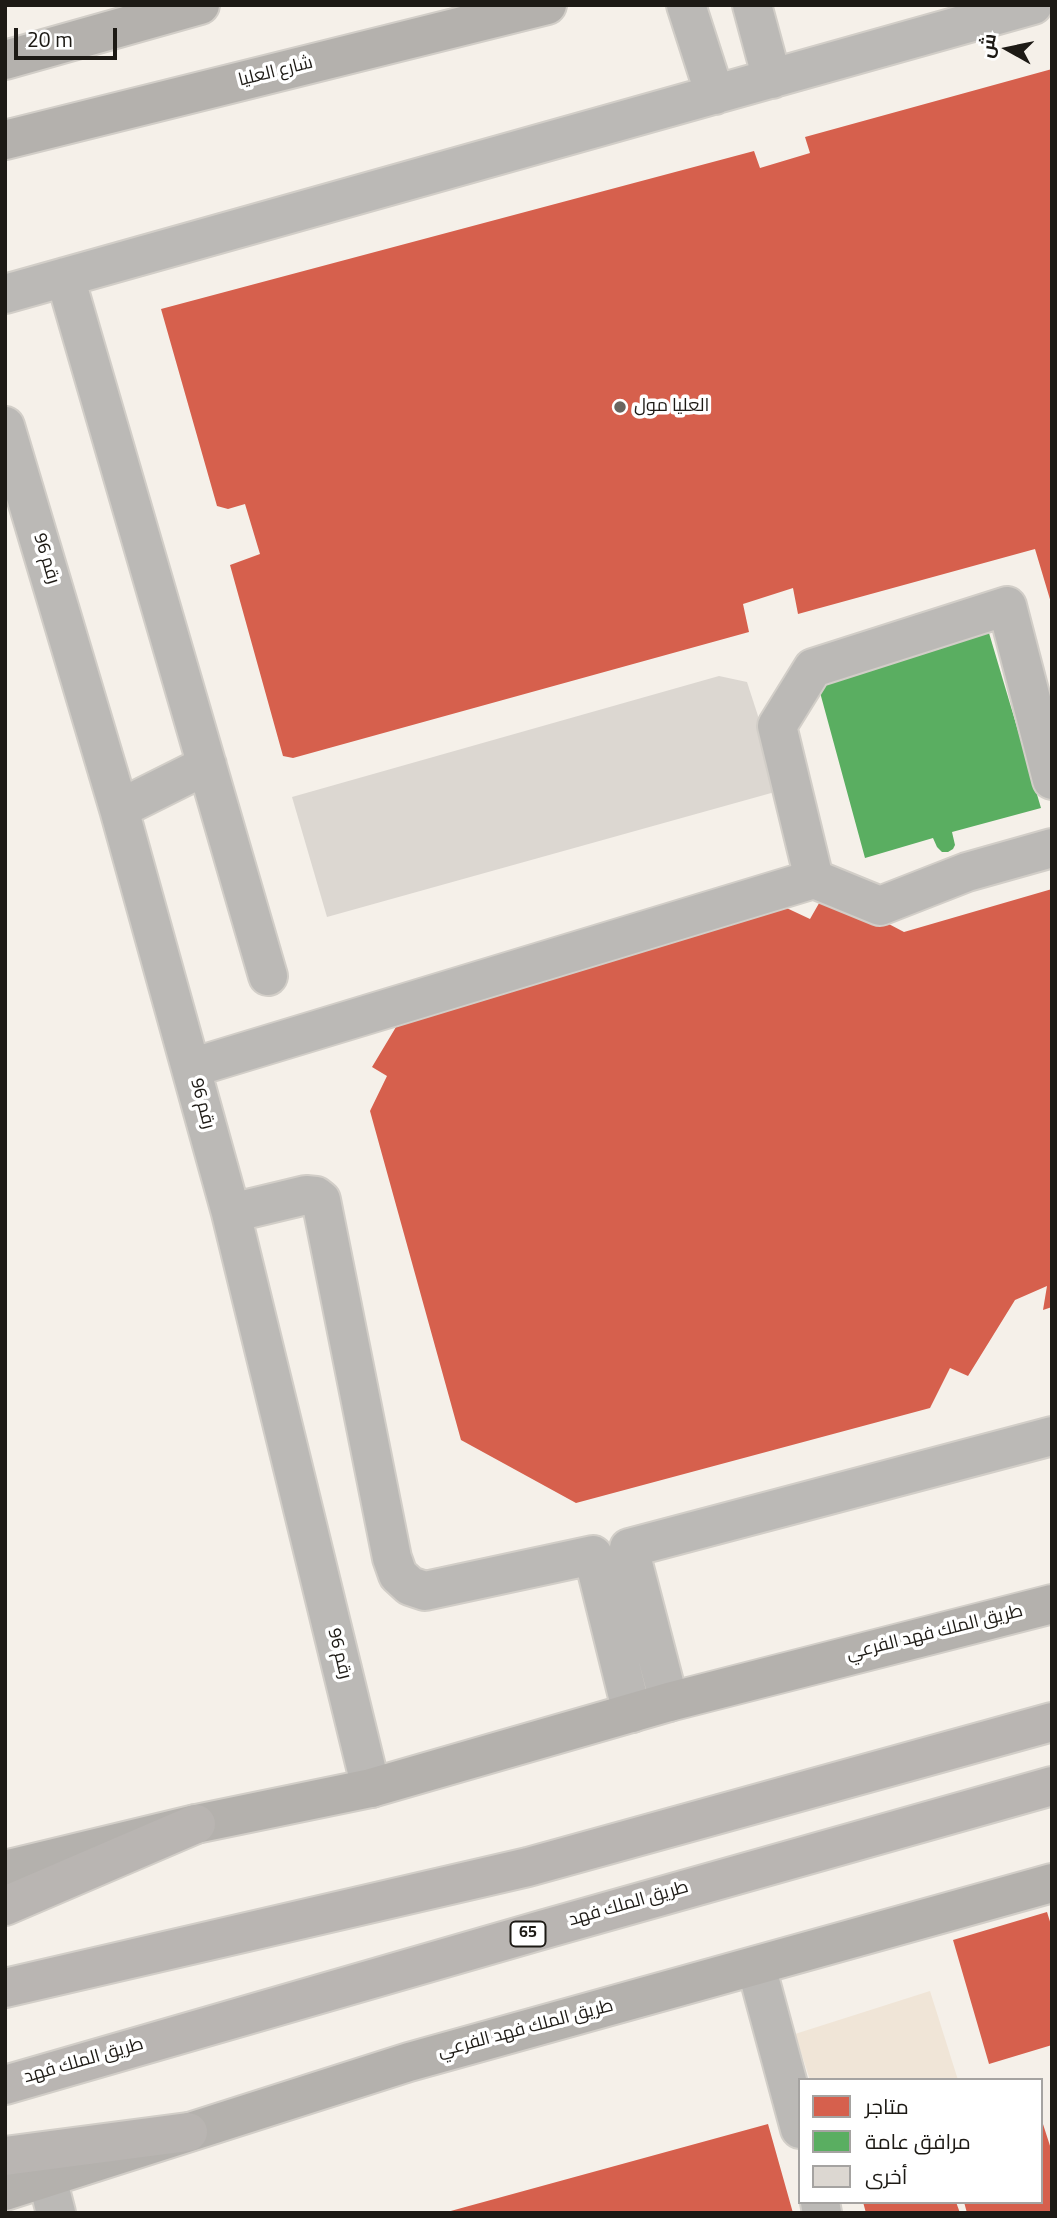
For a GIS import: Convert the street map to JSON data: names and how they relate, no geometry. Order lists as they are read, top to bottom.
{
  "streets": {
    "highway": ["طريق الملك فهد", "65"],
    "main road": ["شارع العليا", "طريق الملك فهد الفرعي"],
    "street": ["رقم 96"]
  },
  "crossings": [
    ["رقم 96", "طريق الملك فهد الفرعي"]
  ],
  "places": ["العليا مول"],
  "legend": ["متاجر", "مرافق عامة", "أخرى"],
  "scale_bar": "20 m",
  "north": "left"
}
